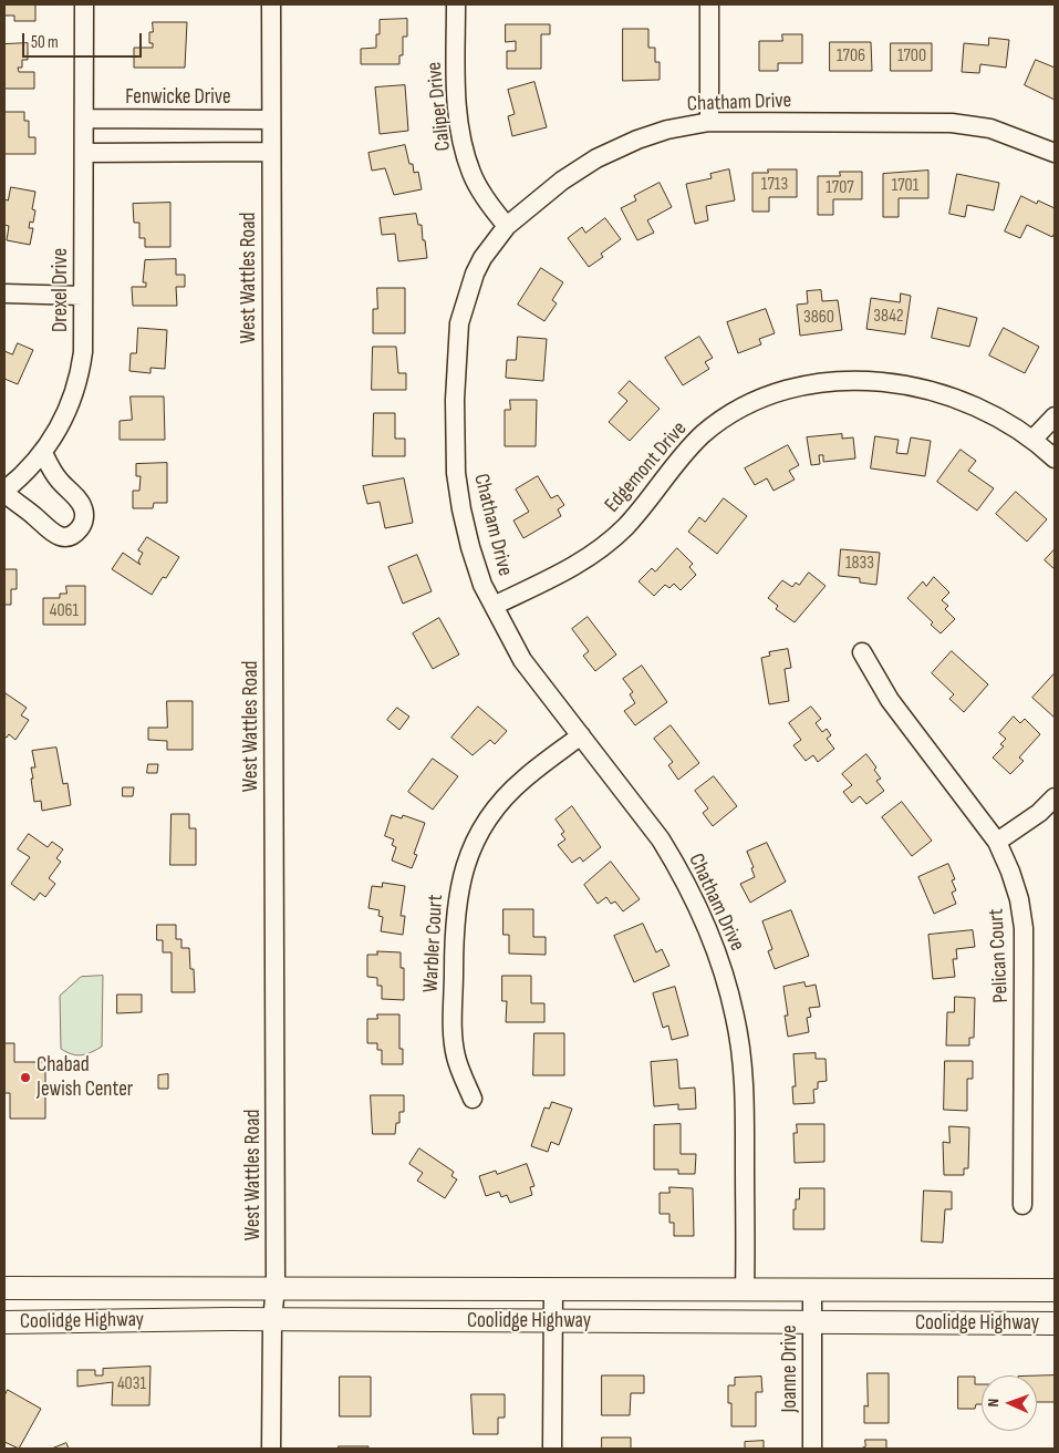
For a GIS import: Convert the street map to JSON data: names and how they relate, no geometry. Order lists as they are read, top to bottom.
{
  "streets": {
    "main road": ["Coolidge Highway"],
    "street": [
      "Fenwicke Drive",
      "Chatham Drive",
      "Caliper Drive",
      "West Wattles Road",
      "Drexel Drive",
      "Edgemont Drive",
      "Warbler Court",
      "Pelican Court",
      "Joanne Drive"
    ]
  },
  "crossings": [
    ["Fenwicke Drive", "West Wattles Road"],
    ["Fenwicke Drive", "Drexel Drive"],
    ["Chatham Drive", "Caliper Drive"],
    ["Chatham Drive", "Edgemont Drive"],
    ["Chatham Drive", "Warbler Court"],
    ["Chatham Drive", "Coolidge Highway"],
    ["West Wattles Road", "Coolidge Highway"],
    ["Coolidge Highway", "Joanne Drive"]
  ],
  "places": ["Chabad Jewish Center"],
  "house_numbers": [
    "1706",
    "1700",
    "1713",
    "1701",
    "1707",
    "3842",
    "3860",
    "1833",
    "4061",
    "4031"
  ],
  "scale_bar": "50 m",
  "north": "left"
}
